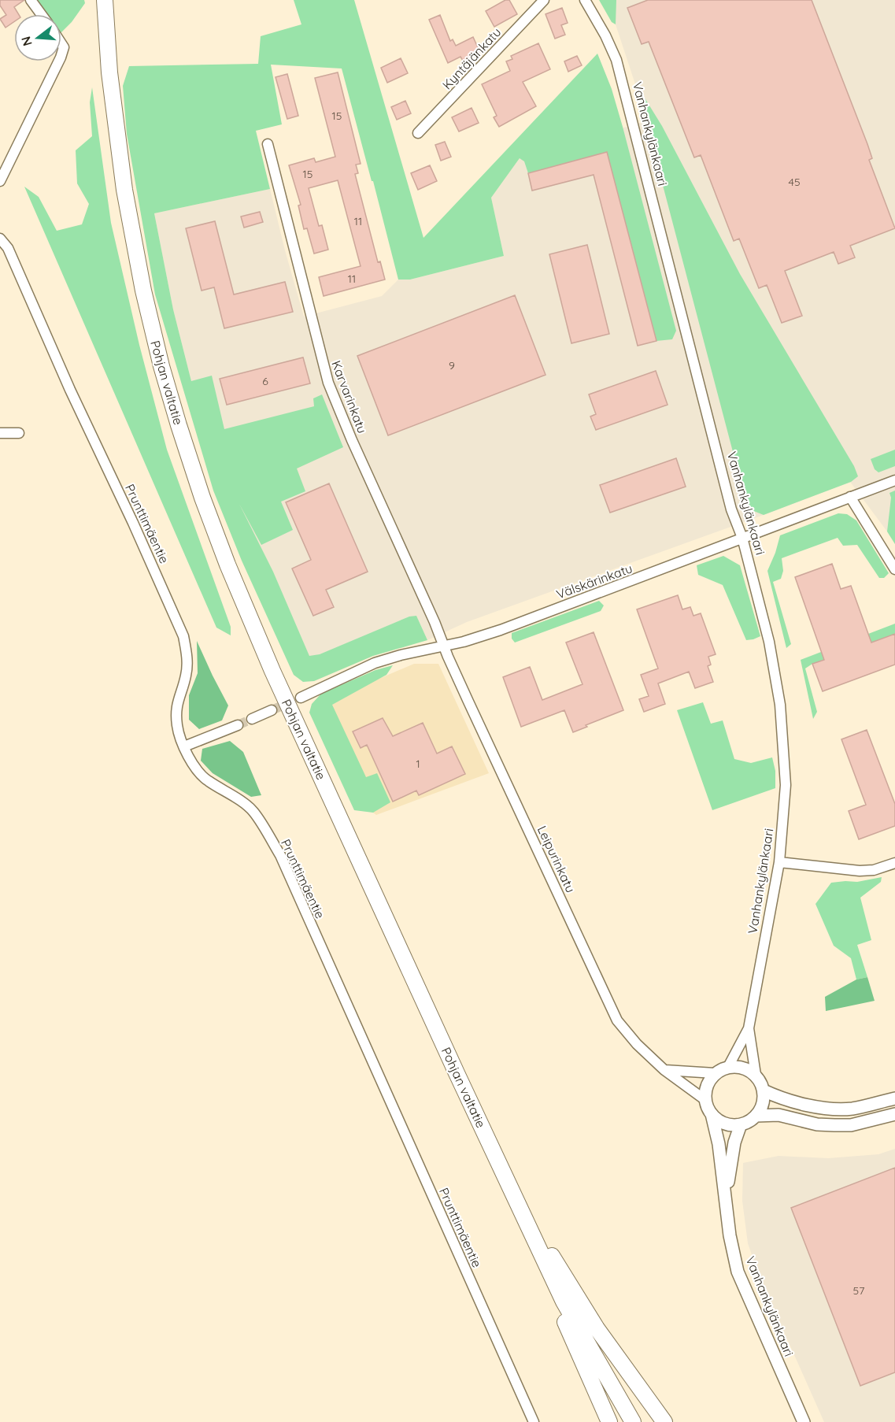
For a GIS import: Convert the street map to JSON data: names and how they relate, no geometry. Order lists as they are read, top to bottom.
{
  "streets": {
    "main road": ["Pohjan valtatie"],
    "street": [
      "Kyntäjänkatu",
      "Vanhankylänkaari",
      "Karvarinkatu",
      "Prunttimäentie",
      "Välskärinkatu",
      "Leipurinkatu"
    ]
  },
  "crossings": [
    ["Vanhankylänkaari", "Välskärinkatu"],
    ["Vanhankylänkaari", "Leipurinkatu"],
    ["Karvarinkatu", "Välskärinkatu"],
    ["Karvarinkatu", "Leipurinkatu"],
    ["Välskärinkatu", "Leipurinkatu"]
  ],
  "house_numbers": [
    "15",
    "15",
    "45",
    "11",
    "11",
    "9",
    "6",
    "1",
    "57"
  ],
  "north": "left"
}
